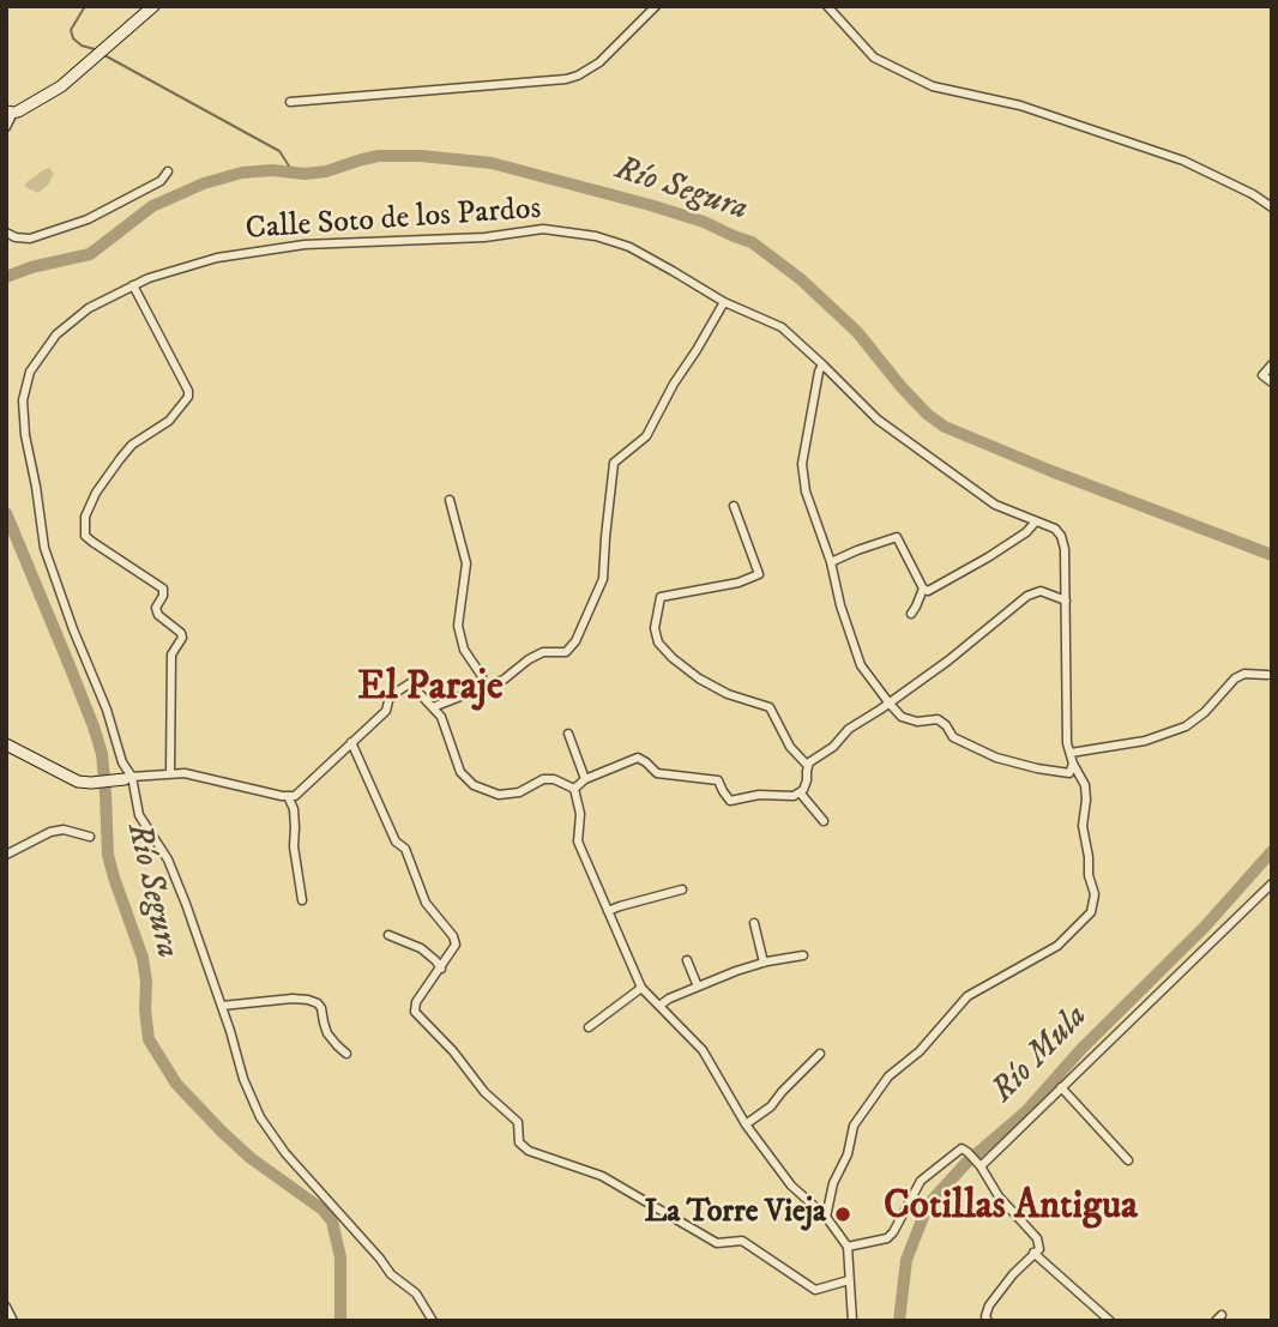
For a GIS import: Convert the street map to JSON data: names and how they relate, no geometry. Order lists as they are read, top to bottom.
{
  "streets": {
    "street": ["Calle Soto de los Pardos"]
  },
  "districts": ["El Paraje", "Cotillas Antigua"],
  "water": ["Río Segura", "Río Mula"],
  "places": ["La Torre Vieja"]
}
